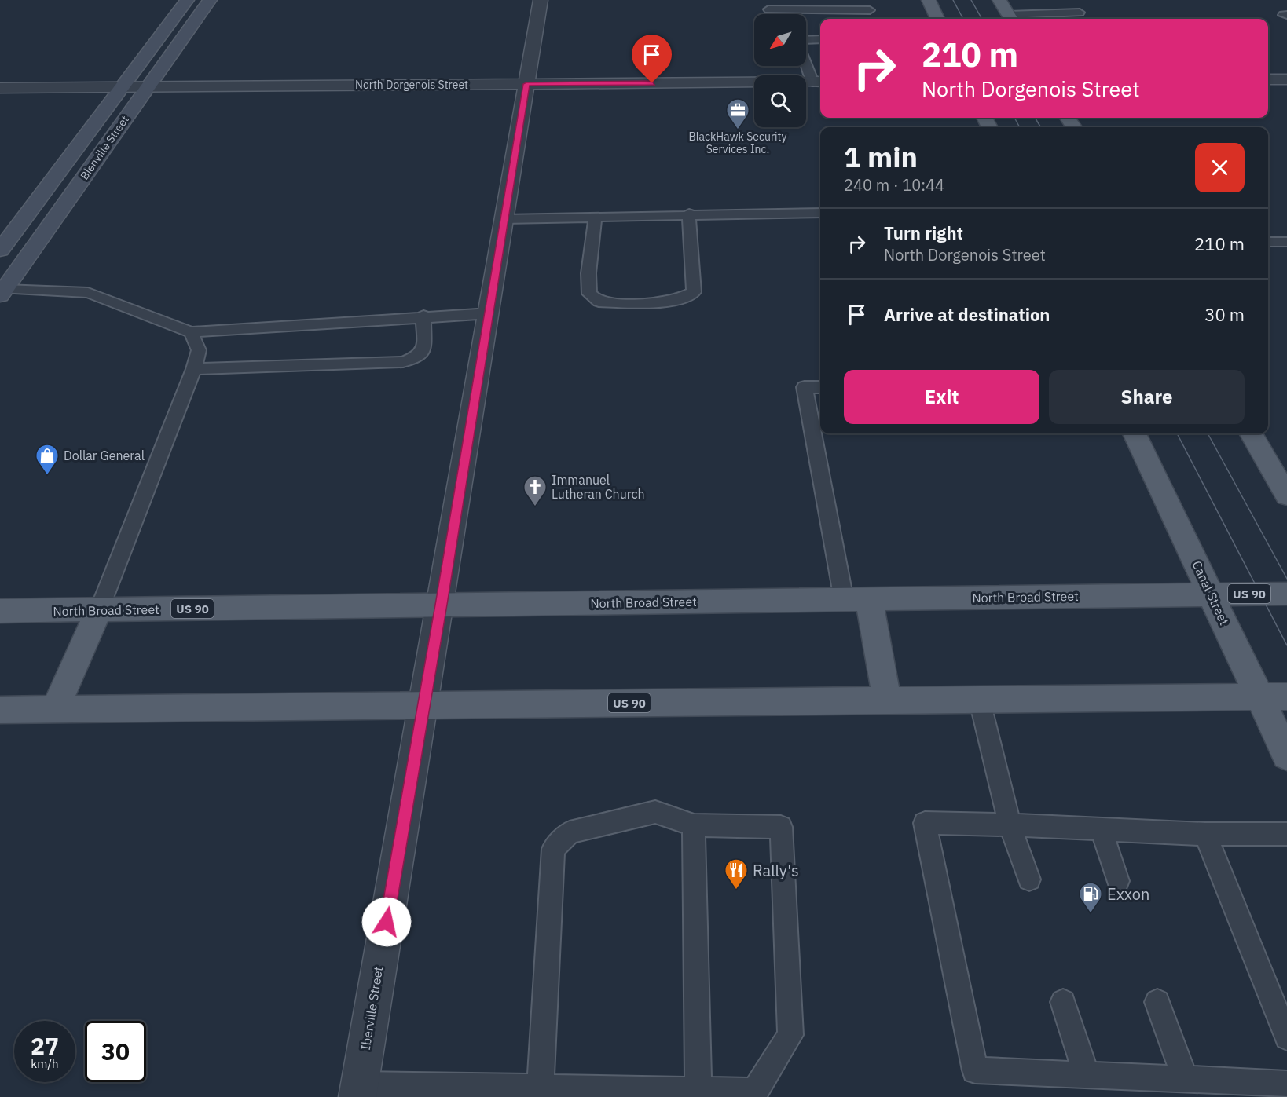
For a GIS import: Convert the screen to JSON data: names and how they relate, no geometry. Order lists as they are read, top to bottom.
{
  "streets": {
    "main road": ["Canal Street", "US 90", "North Broad Street"],
    "street": ["North Dorgenois Street", "Bienville Street", "Iberville Street"]
  },
  "crossings": [
    ["North Dorgenois Street", "Bienville Street"],
    ["North Dorgenois Street", "Iberville Street"],
    ["Canal Street", "US 90"],
    ["Canal Street", "North Broad Street"],
    ["US 90", "Iberville Street"],
    ["North Broad Street", "Iberville Street"]
  ],
  "places": {
    "office": ["BlackHawk Security Services Inc."],
    "shop": ["Dollar General"],
    "church": ["Immanuel Lutheran Church"],
    "restaurant": ["Rally's"],
    "fuel station": ["Exxon"]
  },
  "north": "bottom left",
  "page": {
    "turn": ["210 m", "North Dorgenois Street"],
    "heading": ["1 min", "240 m · 10:44"],
    "list": [
      {
        "name": "Turn right",
        "note": "North Dorgenois Street",
        "value": "210 m"
      },
      {
        "name": "Arrive at destination",
        "value": "30 m"
      }
    ],
    "buttons": ["Exit", "Share"],
    "speed": "27 km/h",
    "limit": "30"
  }
}
